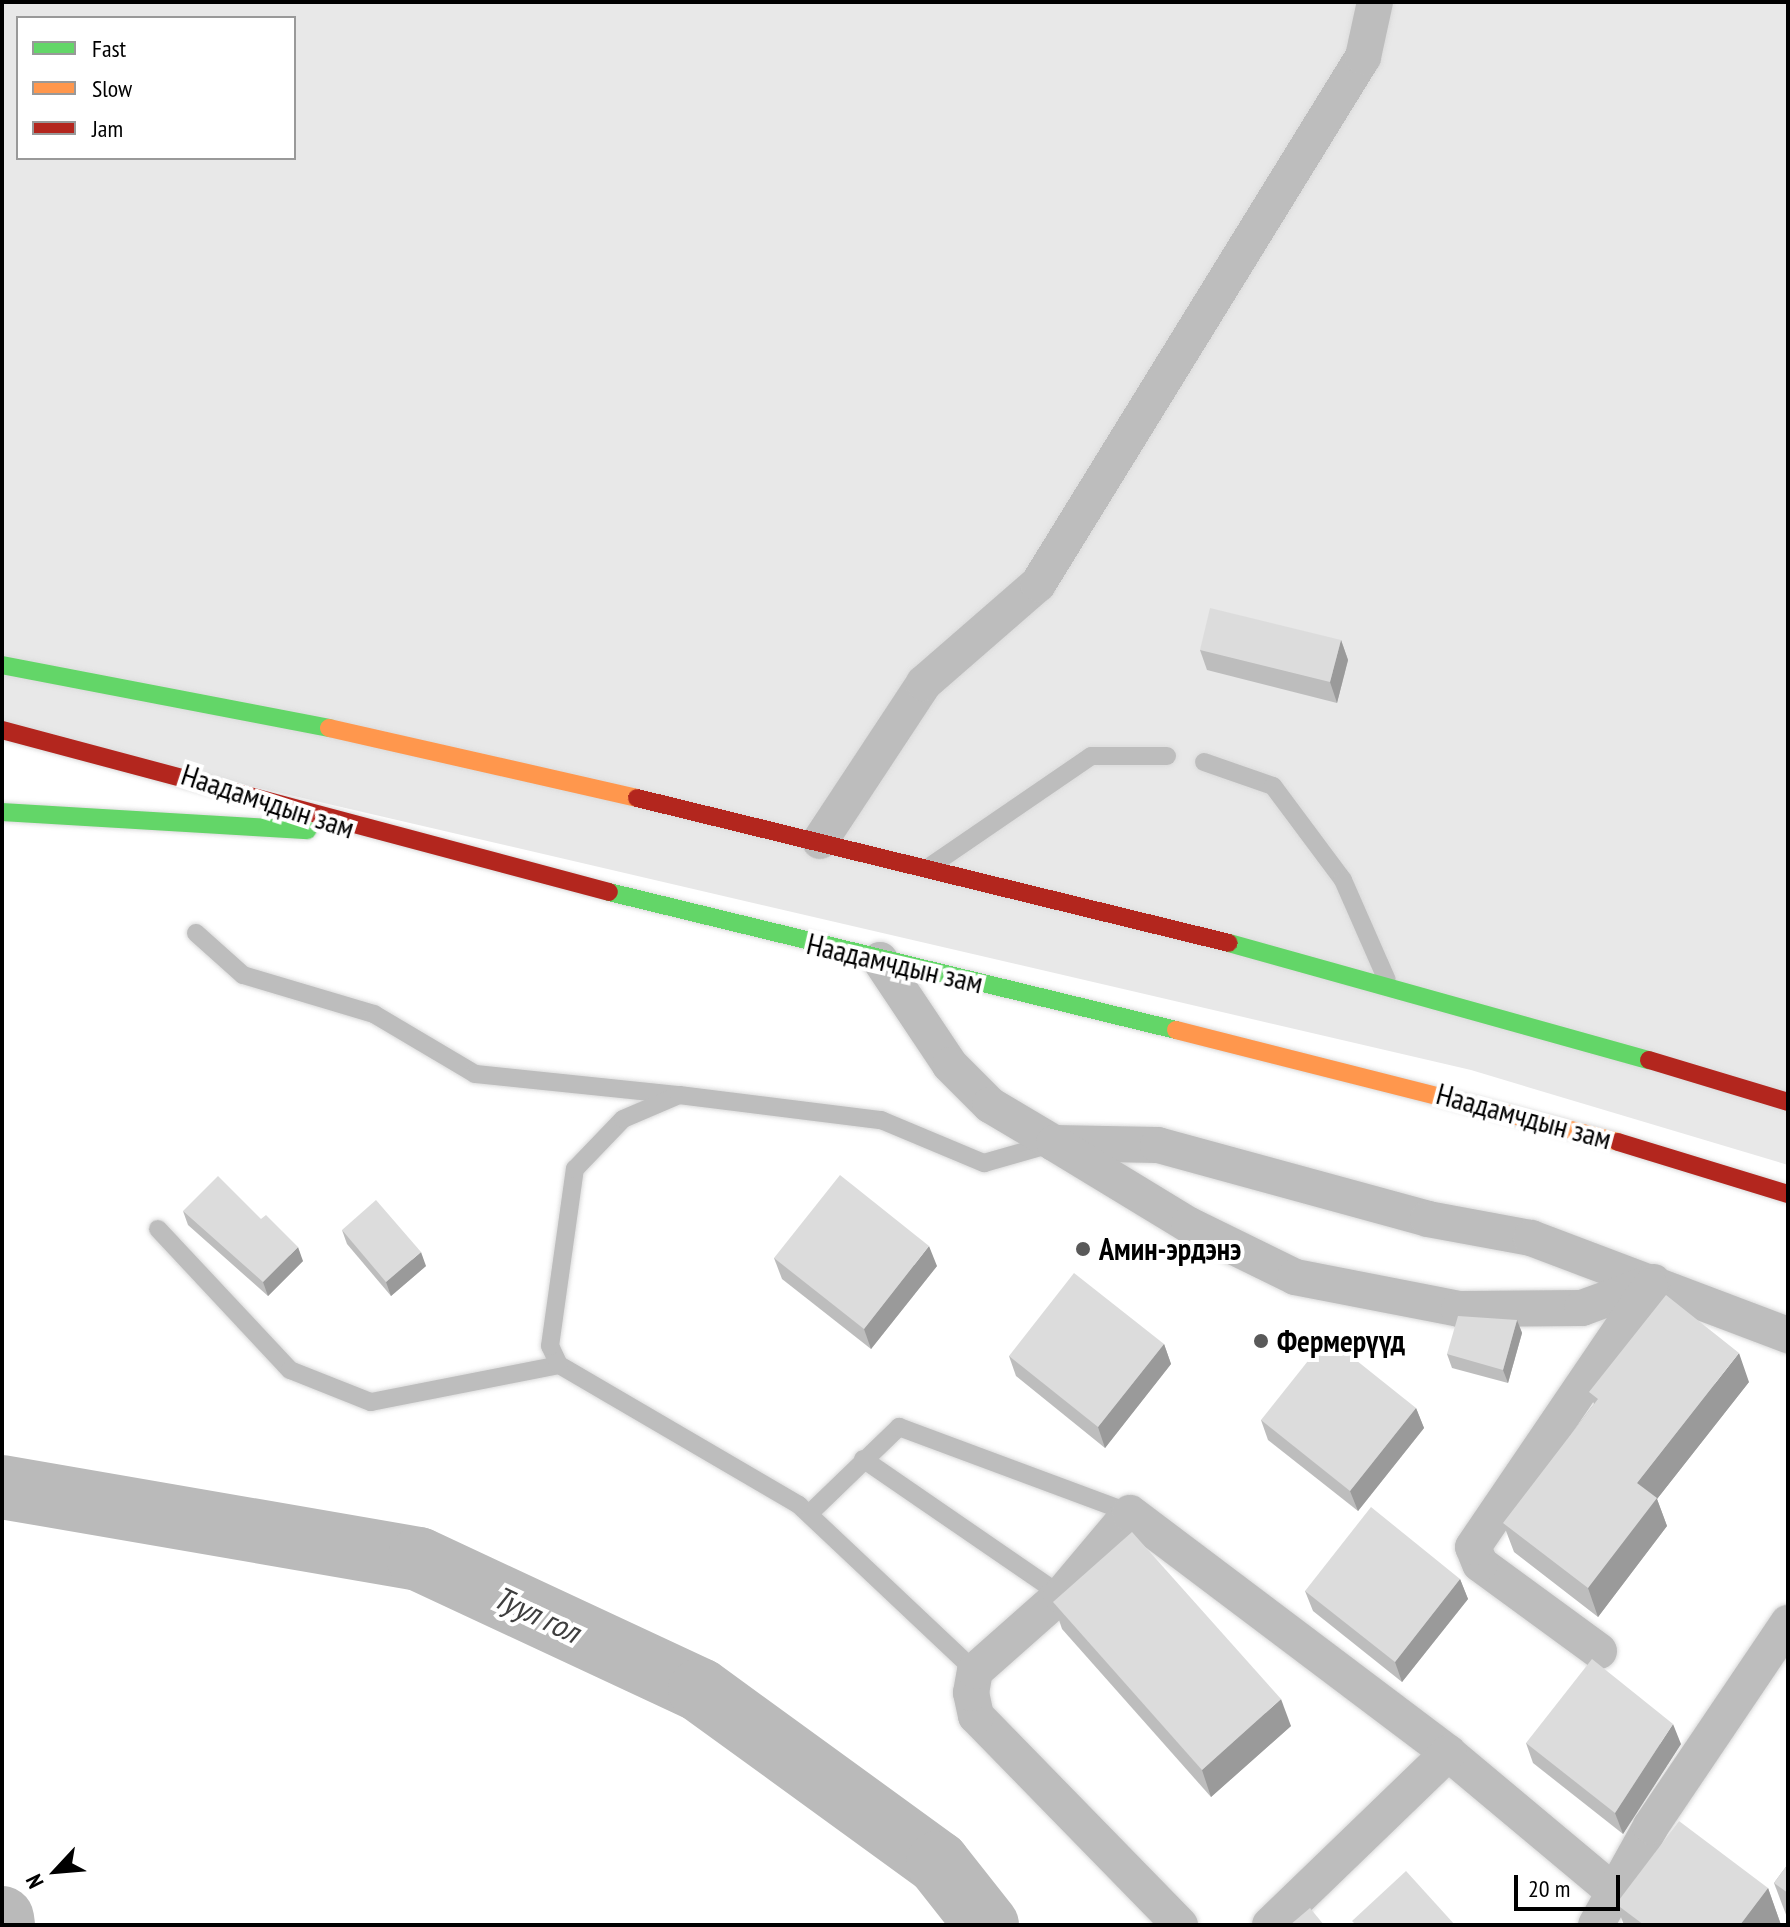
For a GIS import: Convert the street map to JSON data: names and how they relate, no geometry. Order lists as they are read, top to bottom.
{
  "streets": {
    "highway": ["Наадамчдын зам"]
  },
  "water": ["Туул гол"],
  "places": ["Амин-эрдэнэ", "Фермерүүд"],
  "legend": ["Fast", "Slow", "Jam"],
  "scale_bar": "20 m",
  "north": "bottom left"
}
